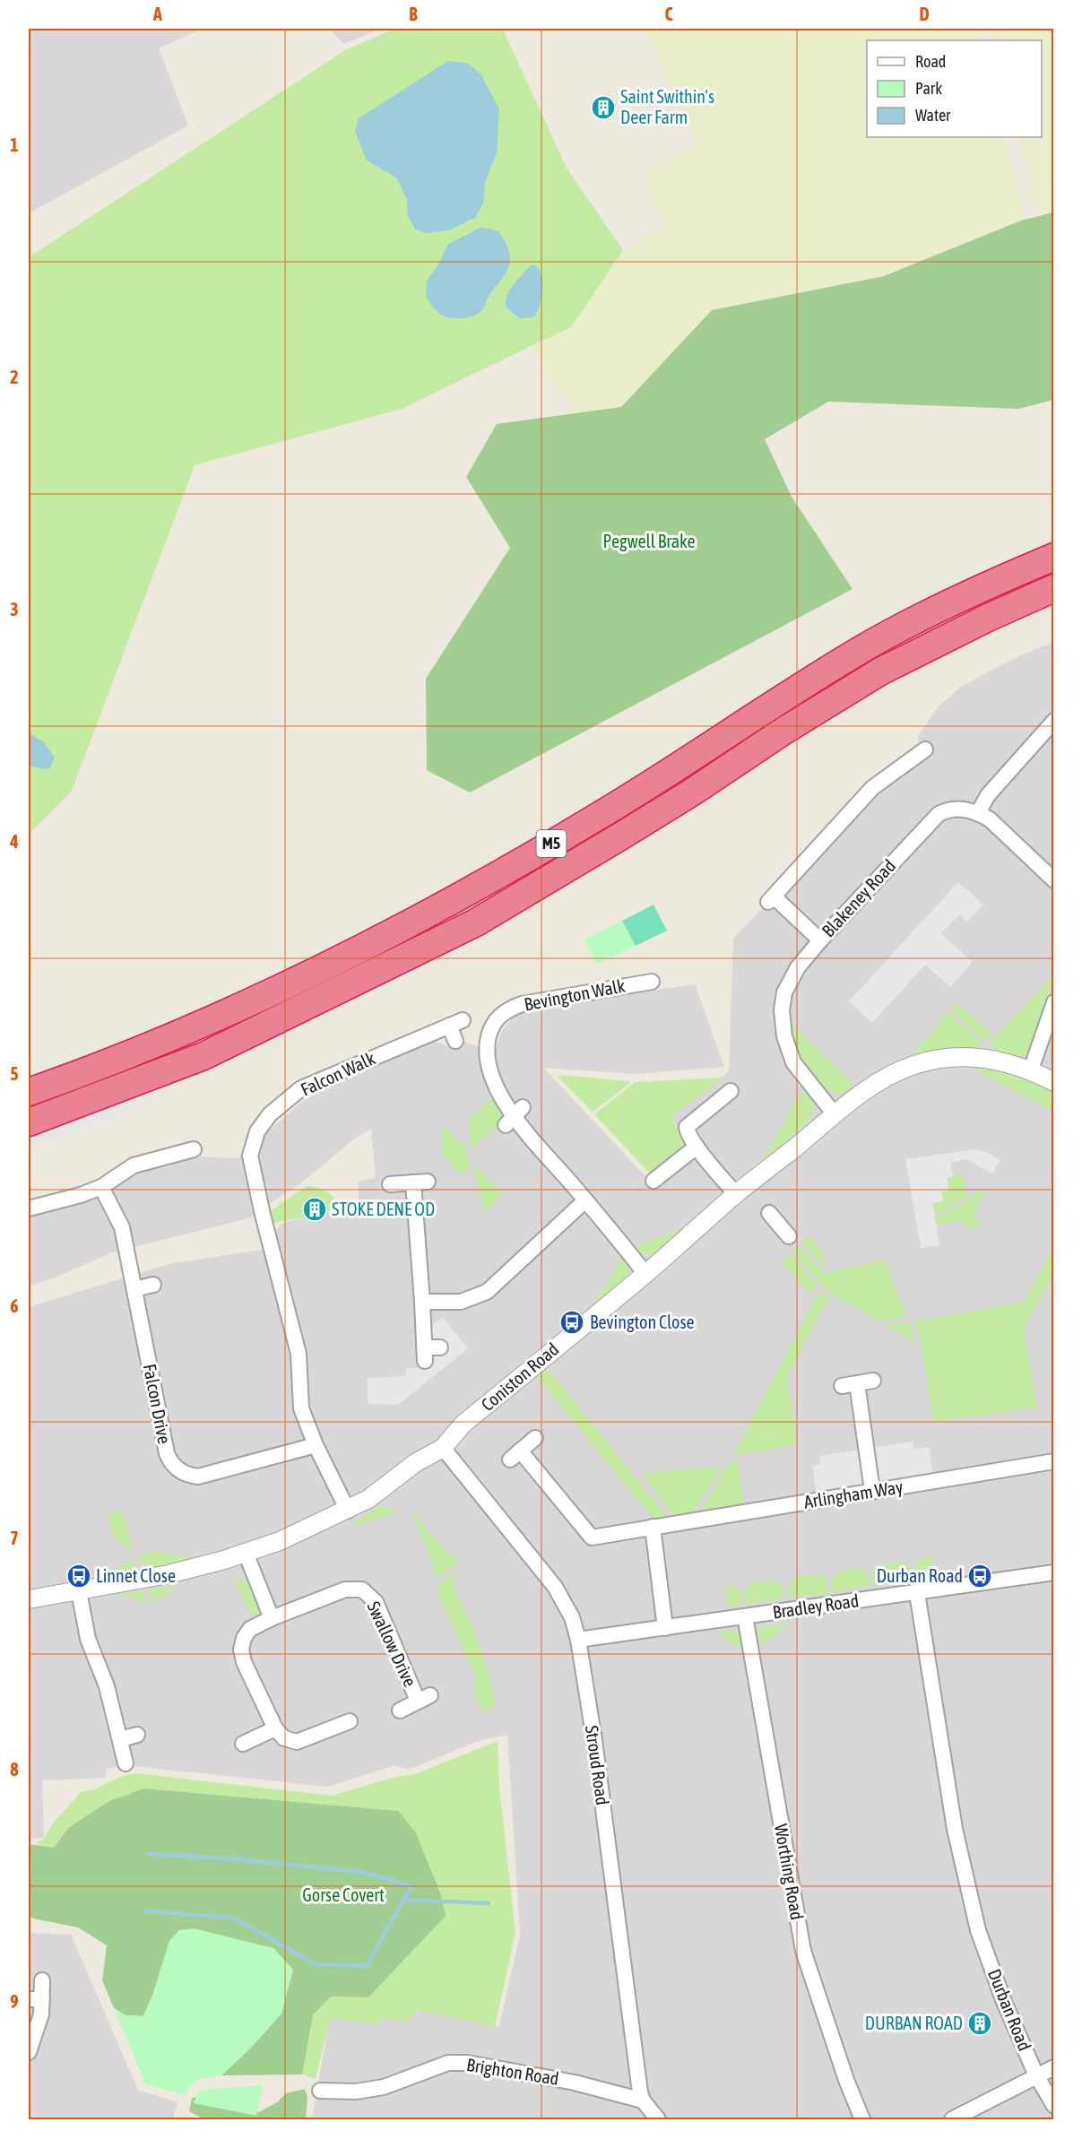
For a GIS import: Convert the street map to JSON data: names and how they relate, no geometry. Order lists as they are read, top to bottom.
{
  "streets": {
    "highway": ["M5"],
    "street": [
      "Blakeney Road",
      "Bevington Walk",
      "Falcon Walk",
      "Coniston Road",
      "Falcon Drive",
      "Arlingham Way",
      "Bradley Road",
      "Swallow Drive",
      "Stroud Road",
      "Worthing Road",
      "Durban Road",
      "Brighton Road"
    ]
  },
  "crossings": [
    ["Blakeney Road", "Coniston Road"],
    ["Falcon Walk", "Falcon Drive"],
    ["Coniston Road", "Stroud Road"],
    ["Bradley Road", "Stroud Road"],
    ["Bradley Road", "Worthing Road"],
    ["Bradley Road", "Durban Road"],
    ["Stroud Road", "Brighton Road"]
  ],
  "parks": ["Pegwell Brake", "Gorse Covert"],
  "places": {
    "building": ["Saint Swithin's Deer Farm", "STOKE DENE OD", "DURBAN ROAD"],
    "bus stop": ["Bevington Close", "Linnet Close", "Durban Road"]
  },
  "legend": ["Road", "Park", "Water"],
  "grid": {
    "columns": [
      "A",
      "B",
      "C",
      "D"
    ],
    "rows": [
      "1",
      "2",
      "3",
      "4",
      "5",
      "6",
      "7",
      "8",
      "9"
    ]
  }
}
